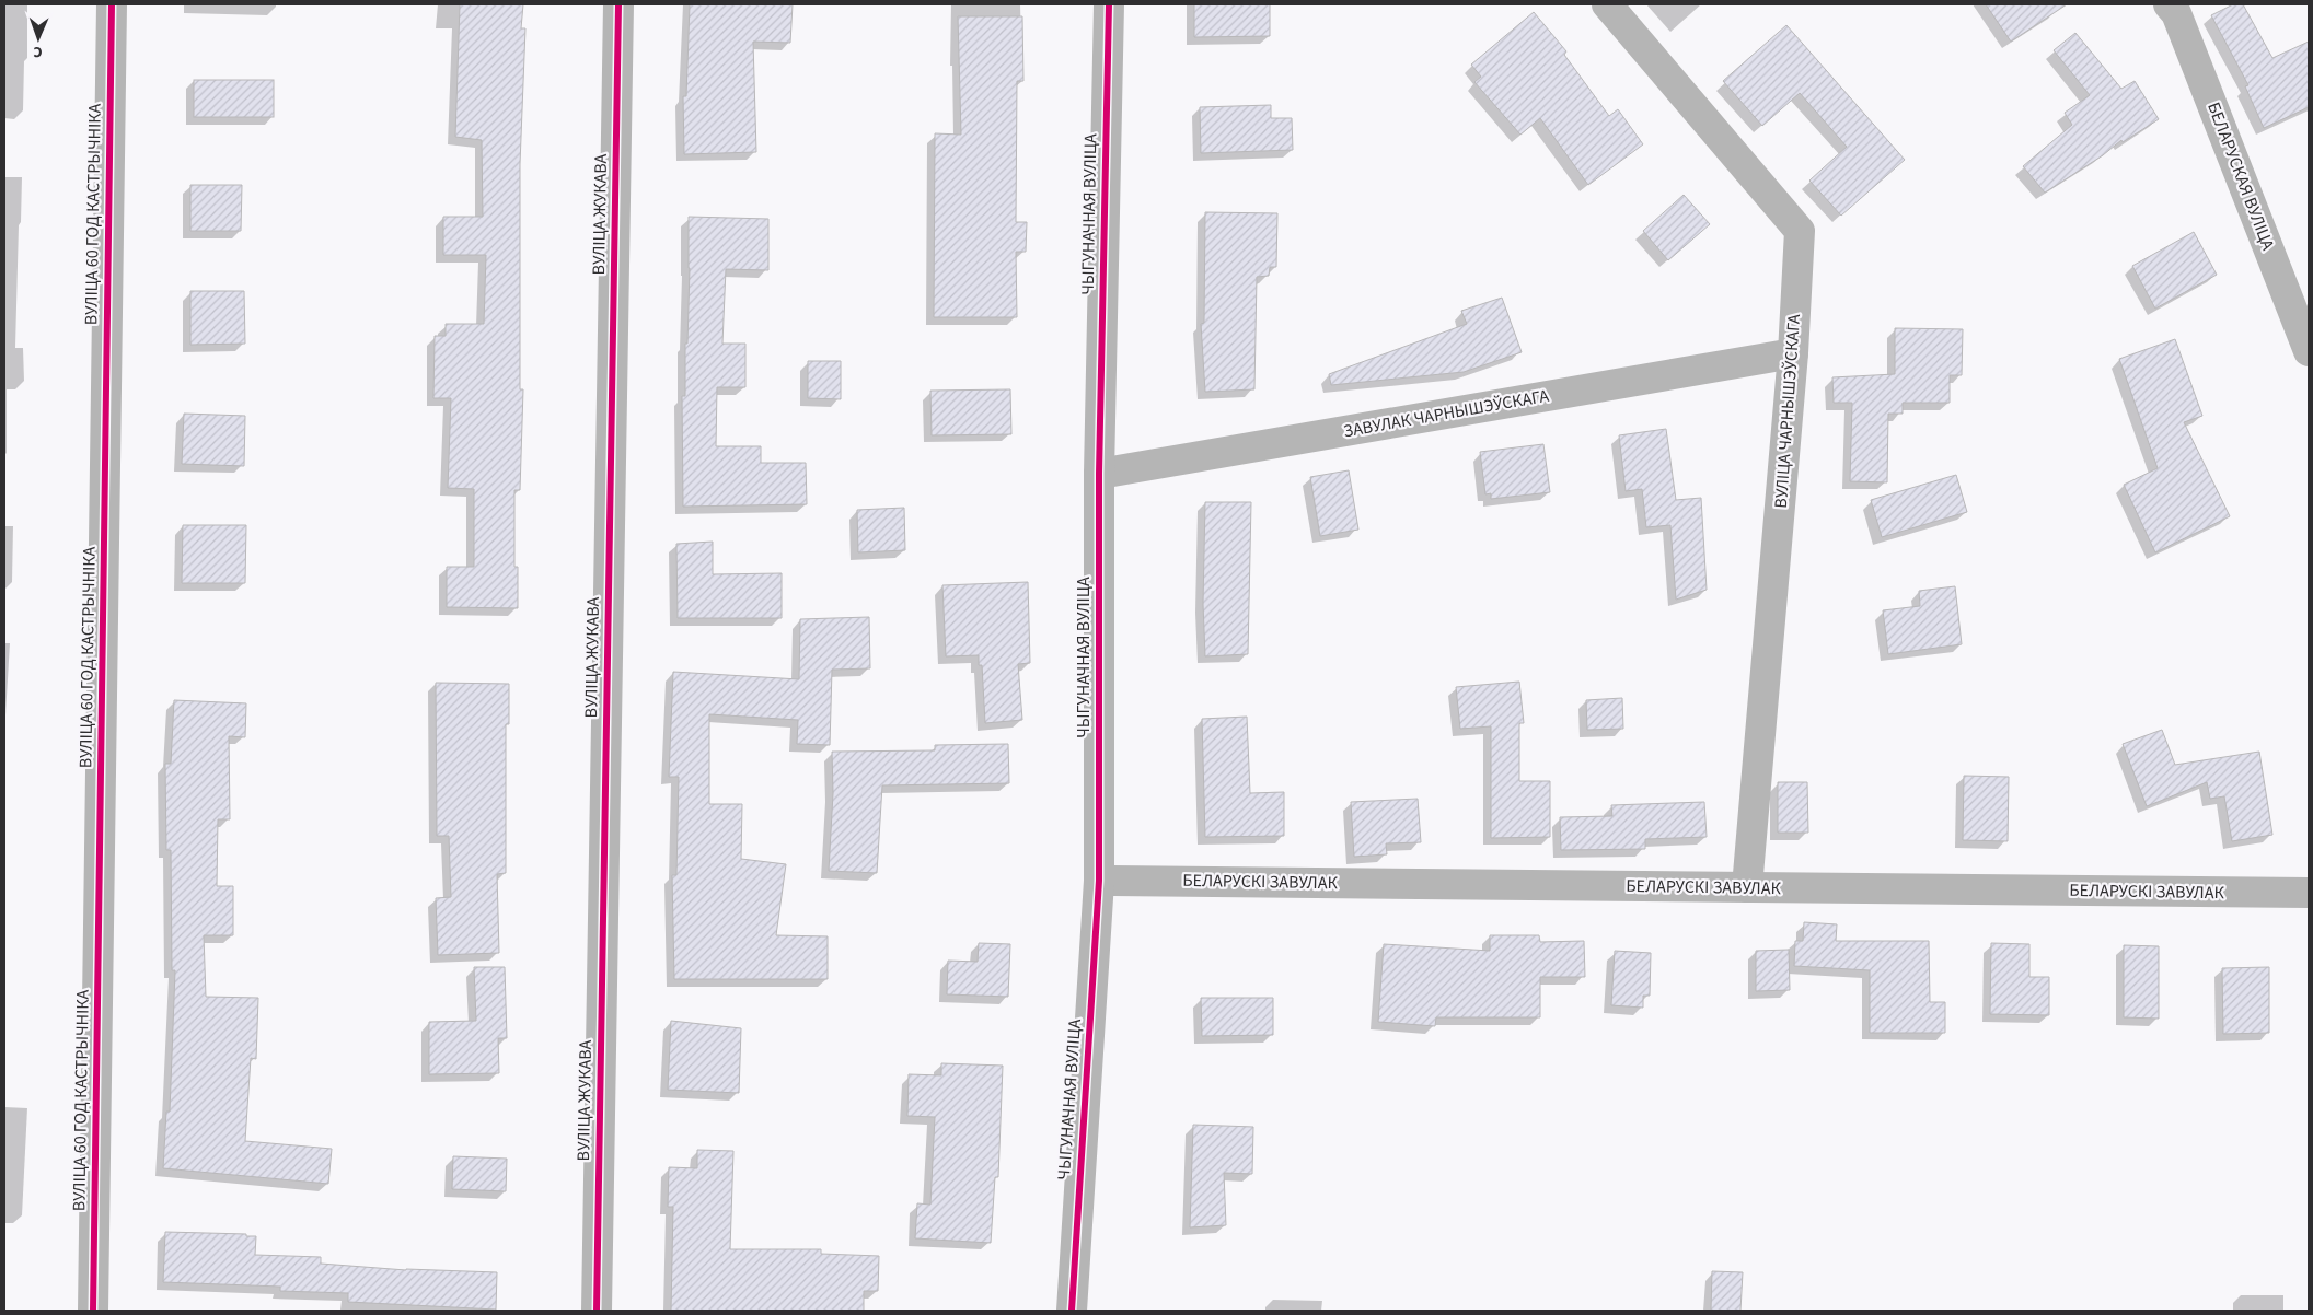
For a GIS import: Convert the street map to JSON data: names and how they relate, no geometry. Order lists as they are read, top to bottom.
{
  "streets": {
    "street": [
      "БЕЛАРУСКАЯ ВУЛІЦА",
      "ВУЛІЦА 60 ГОД КАСТРЫЧНІКА",
      "ВУЛІЦА ЖУКАВА",
      "ЧЫГУНАЧНАЯ ВУЛІЦА",
      "ВУЛІЦА ЧАРНЫШЭЎСКАГА",
      "ЗАВУЛАК ЧАРНЫШЭЎСКАГА",
      "БЕЛАРУСКІ ЗАВУЛАК"
    ]
  },
  "crossings": [
    ["ЧЫГУНАЧНАЯ ВУЛІЦА", "ЗАВУЛАК ЧАРНЫШЭЎСКАГА"],
    ["ЧЫГУНАЧНАЯ ВУЛІЦА", "БЕЛАРУСКІ ЗАВУЛАК"],
    ["ВУЛІЦА ЧАРНЫШЭЎСКАГА", "ЗАВУЛАК ЧАРНЫШЭЎСКАГА"],
    ["ВУЛІЦА ЧАРНЫШЭЎСКАГА", "БЕЛАРУСКІ ЗАВУЛАК"]
  ],
  "north": "bottom"
}
